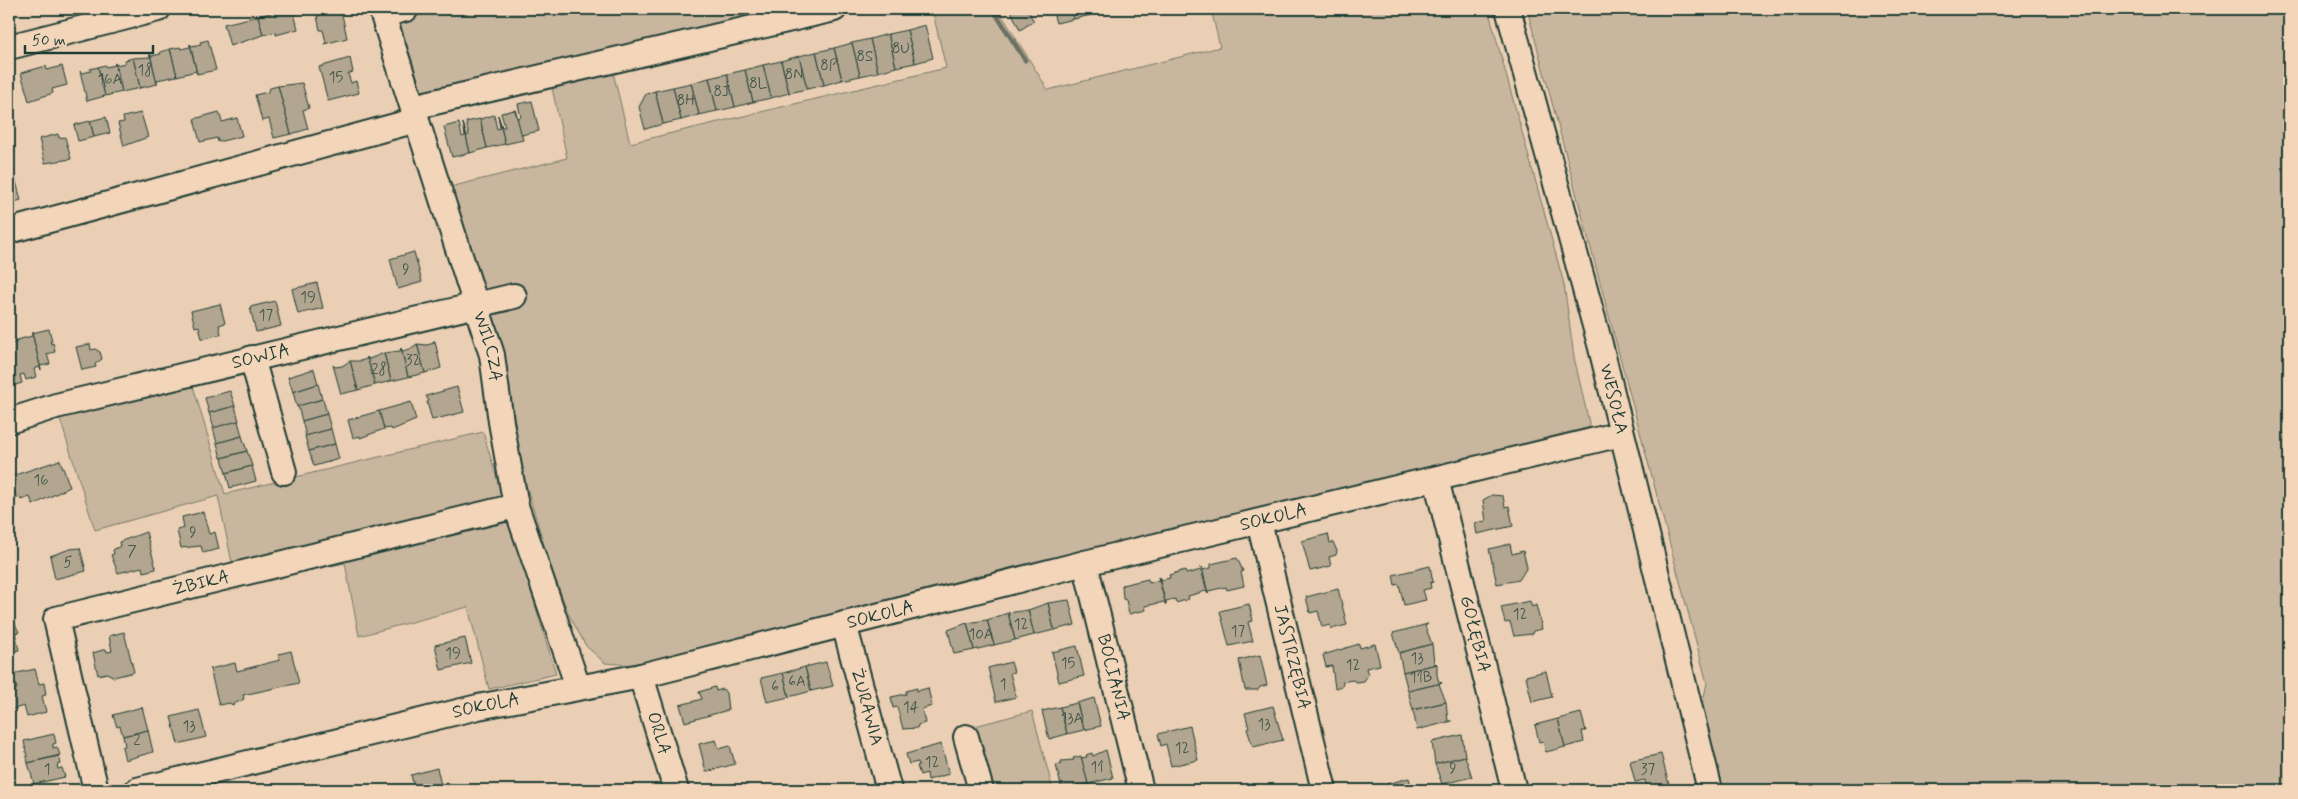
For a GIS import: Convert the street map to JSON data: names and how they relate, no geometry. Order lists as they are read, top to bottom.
{
  "streets": {
    "street": [
      "WILCZA",
      "SOWIA",
      "WESOŁA",
      "SOKOLA",
      "ŻBIKA",
      "GOŁĘBIA",
      "JASTRZĘBIA",
      "BOCIANIA",
      "ŻURAWIA",
      "ORLA"
    ]
  },
  "crossings": [
    ["WILCZA", "SOWIA"],
    ["WILCZA", "SOKOLA"],
    ["WILCZA", "ŻBIKA"],
    ["WESOŁA", "SOKOLA"],
    ["SOKOLA", "GOŁĘBIA"],
    ["SOKOLA", "JASTRZĘBIA"],
    ["SOKOLA", "BOCIANIA"],
    ["SOKOLA", "ŻURAWIA"],
    ["SOKOLA", "ORLA"]
  ],
  "house_numbers": [
    "8U",
    "8S",
    "8P",
    "18",
    "8N",
    "15",
    "16A",
    "8L",
    "8J",
    "8H",
    "9",
    "19",
    "17",
    "32",
    "28",
    "16",
    "9",
    "7",
    "5",
    "12",
    "12",
    "17",
    "10A",
    "19",
    "13",
    "15",
    "12",
    "11B",
    "6A",
    "1",
    "6",
    "14",
    "13A",
    "13",
    "13",
    "2",
    "12",
    "12",
    "11",
    "9",
    "1",
    "37"
  ],
  "scale_bar": "50 m"
}
